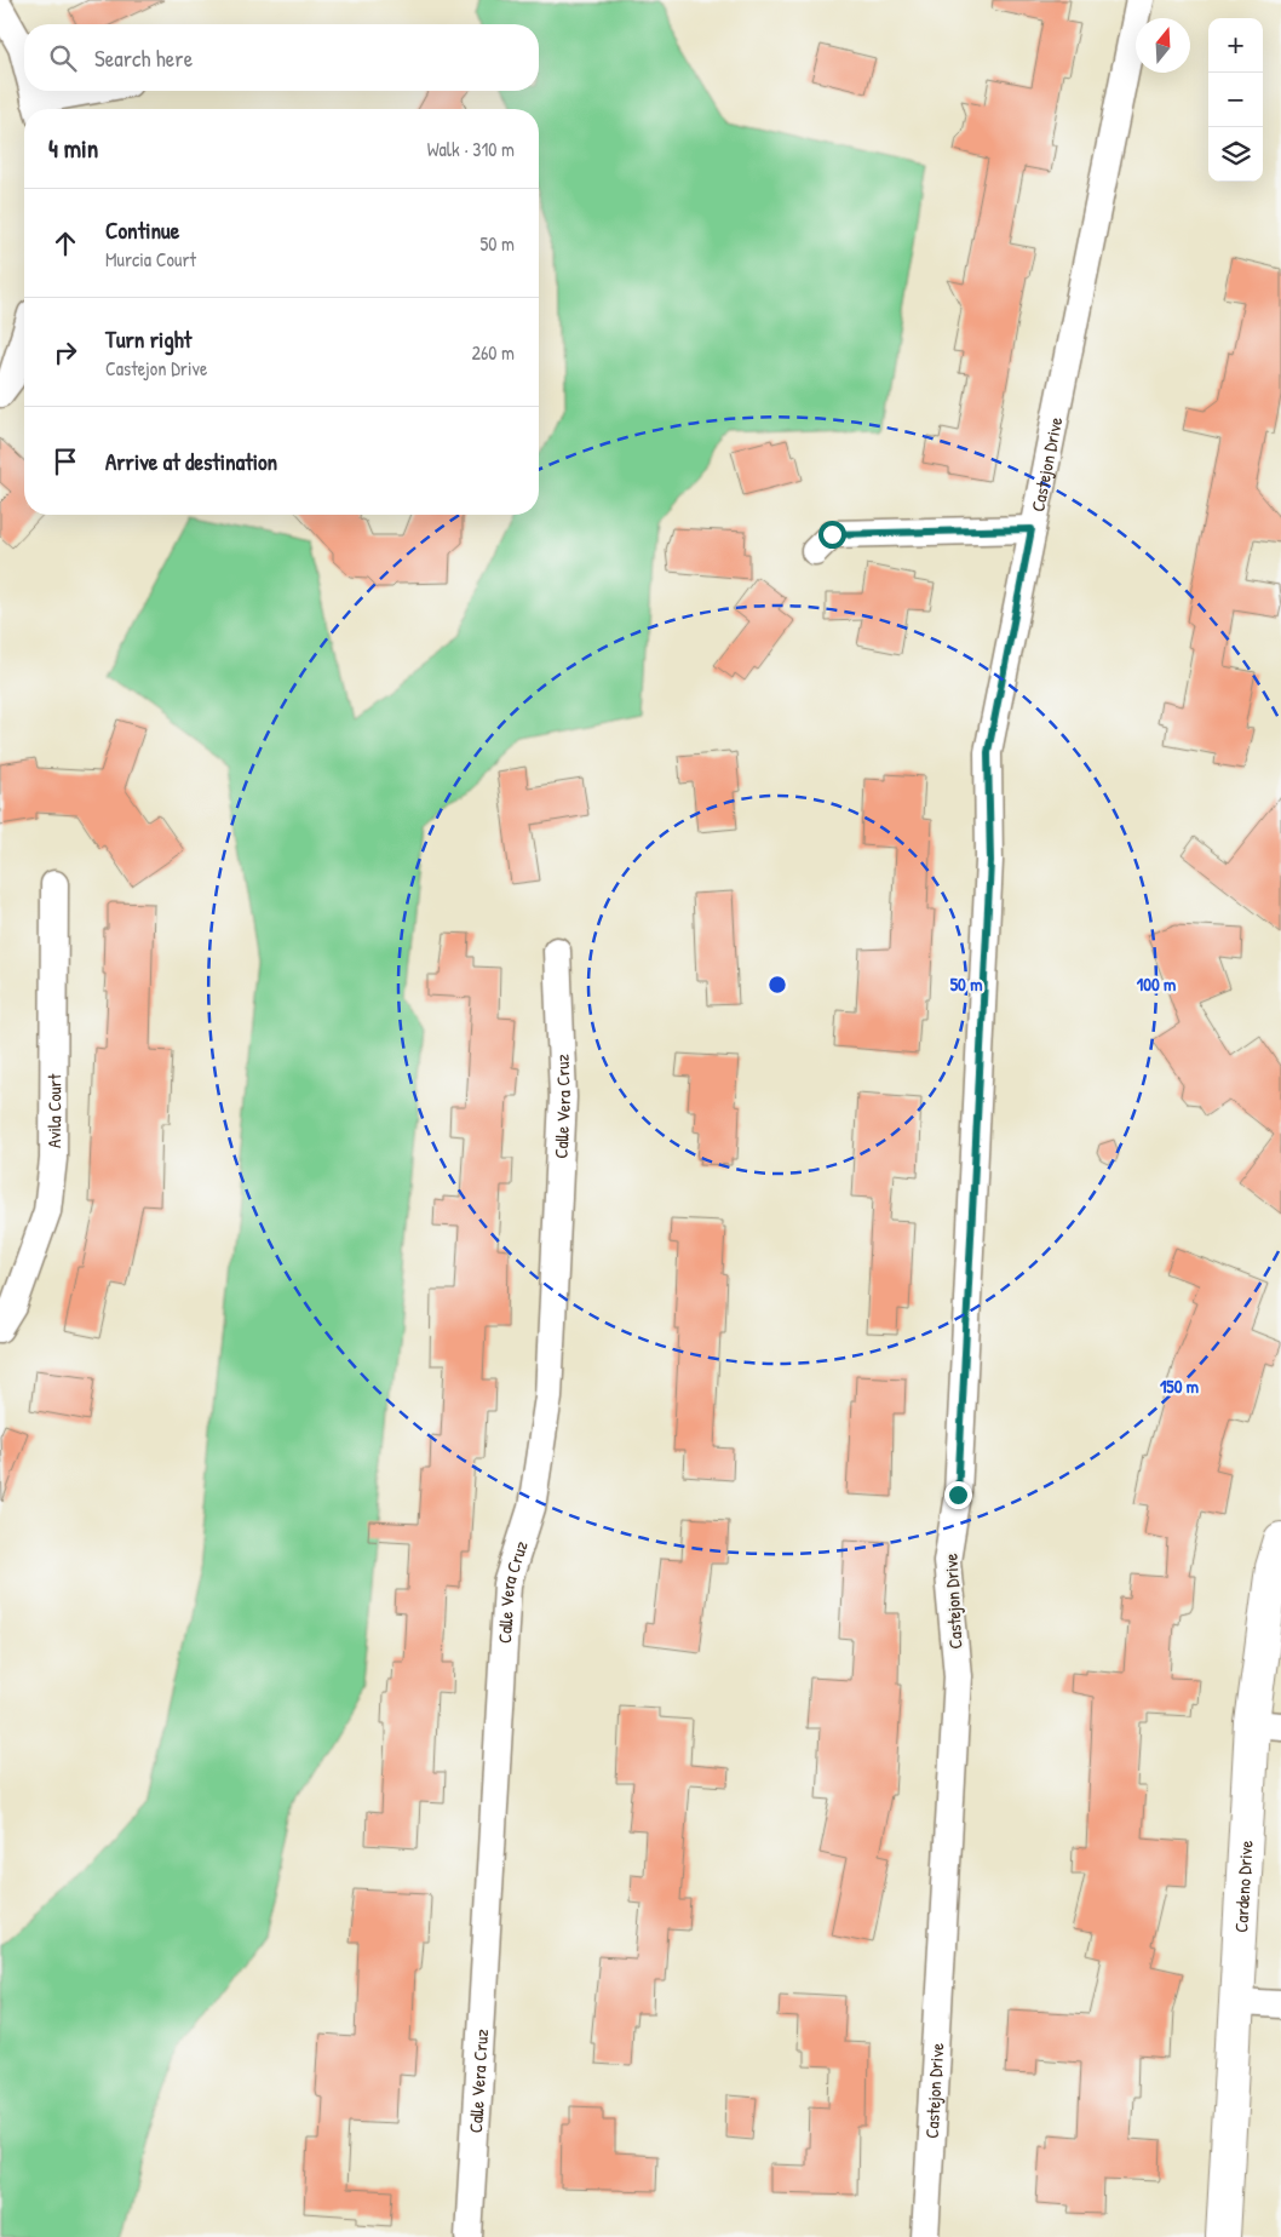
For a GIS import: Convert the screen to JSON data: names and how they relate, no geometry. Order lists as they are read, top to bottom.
{
  "streets": {
    "street": [
      "Castejon Drive",
      "Calle Vera Cruz",
      "Avila Court",
      "Cardeno Drive"
    ]
  },
  "north": "top",
  "page": {
    "map_buttons": ["+", "−"],
    "search": "Search here",
    "heading": ["4 min", "Walk · 310 m"],
    "list": [
      ["Continue", "Murcia Court", "50 m"],
      ["Turn right", "Castejon Drive", "260 m"],
      "Arrive at destination"
    ]
  },
  "rings": ["50 m", "100 m", "150 m"]
}
